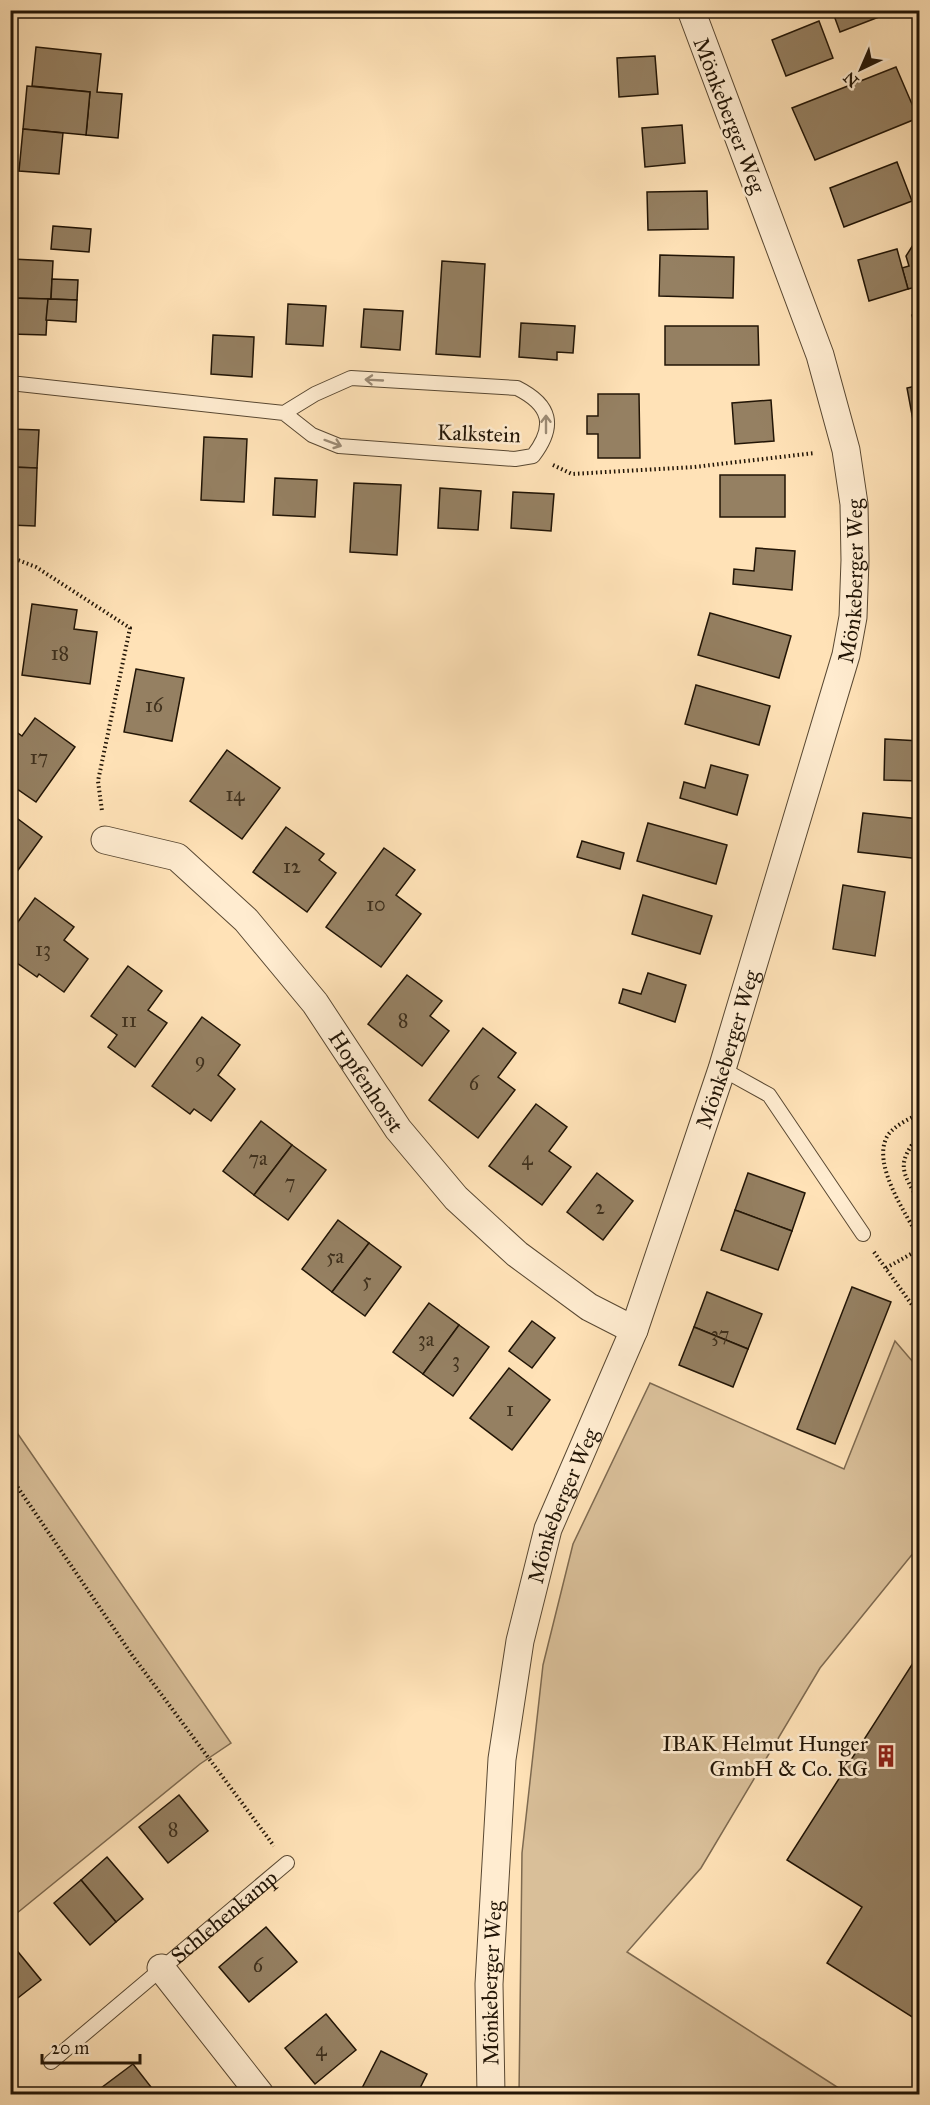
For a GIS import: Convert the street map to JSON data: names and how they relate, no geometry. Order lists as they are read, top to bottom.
{
  "streets": {
    "street": ["Mönkeberger Weg", "Hopfenhorst", "Schlehenkamp"],
    "lane": ["Kalkstein"]
  },
  "crossings": [
    ["Mönkeberger Weg", "Hopfenhorst"]
  ],
  "places": {
    "building": ["IBAK Helmut Hunger GmbH & Co. KG"]
  },
  "house_numbers": [
    "18",
    "16",
    "17",
    "14",
    "12",
    "10",
    "13",
    "11",
    "8",
    "9",
    "6",
    "7a",
    "4",
    "7",
    "2",
    "5a",
    "5",
    "37",
    "3a",
    "3",
    "1",
    "8",
    "6",
    "4"
  ],
  "scale_bar": "20 m",
  "north": "bottom left"
}
